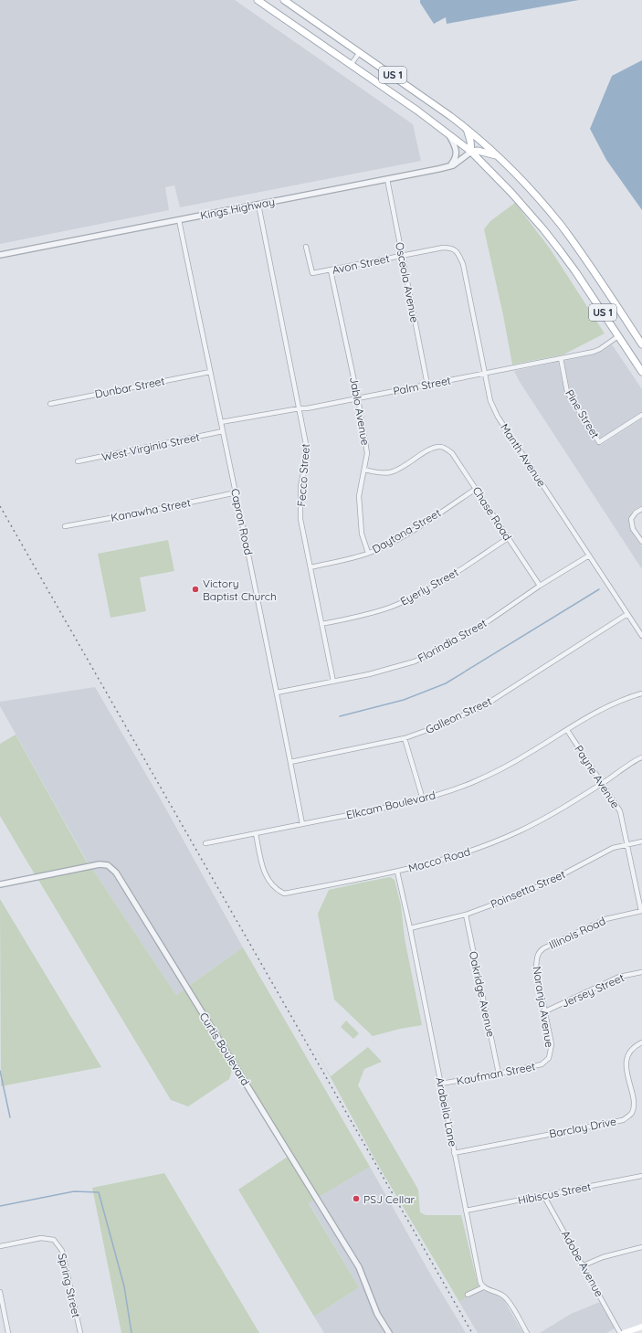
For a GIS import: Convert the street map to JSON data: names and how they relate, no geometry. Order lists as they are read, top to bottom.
{
  "streets": {
    "main road": ["US 1"],
    "street": [
      "Kings Highway",
      "Avon Street",
      "Osceola Avenue",
      "Palm Street",
      "Dunbar Street",
      "Jablo Avenue",
      "Pine Street",
      "West Virginia Street",
      "Manth Avenue",
      "Fecco Street",
      "Kanawha Street",
      "Chase Road",
      "Capron Road",
      "Daytona Street",
      "Eyerly Street",
      "Florindia Street",
      "Galleon Street",
      "Payne Avenue",
      "Elkcam Boulevard",
      "Macco Road",
      "Poinsetta Street",
      "Illinois Road",
      "Jersey Street",
      "Oakridge Avenue",
      "Naranja Avenue",
      "Curtis Boulevard",
      "Kaufman Street",
      "Arabella Lane",
      "Barclay Drive",
      "Hibiscus Street",
      "Adobe Avenue",
      "Spring Street"
    ]
  },
  "crossings": [
    ["US 1", "Kings Highway"],
    ["US 1", "Palm Street"],
    ["Kings Highway", "Osceola Avenue"],
    ["Kings Highway", "Fecco Street"],
    ["Kings Highway", "Capron Road"],
    ["Avon Street", "Osceola Avenue"],
    ["Avon Street", "Jablo Avenue"],
    ["Avon Street", "Manth Avenue"],
    ["Osceola Avenue", "Palm Street"],
    ["Palm Street", "Jablo Avenue"],
    ["Palm Street", "Pine Street"],
    ["Palm Street", "Manth Avenue"],
    ["Palm Street", "Fecco Street"],
    ["Palm Street", "Capron Road"],
    ["Dunbar Street", "Capron Road"],
    ["Jablo Avenue", "Chase Road"],
    ["Jablo Avenue", "Daytona Street"],
    ["West Virginia Street", "Capron Road"],
    ["Manth Avenue", "Florindia Street"],
    ["Manth Avenue", "Galleon Street"],
    ["Fecco Street", "Daytona Street"],
    ["Fecco Street", "Eyerly Street"],
    ["Fecco Street", "Florindia Street"],
    ["Kanawha Street", "Capron Road"],
    ["Chase Road", "Daytona Street"],
    ["Chase Road", "Eyerly Street"],
    ["Chase Road", "Florindia Street"],
    ["Capron Road", "Florindia Street"],
    ["Capron Road", "Galleon Street"],
    ["Capron Road", "Elkcam Boulevard"],
    ["Payne Avenue", "Elkcam Boulevard"],
    ["Payne Avenue", "Macco Road"],
    ["Payne Avenue", "Poinsetta Street"],
    ["Payne Avenue", "Illinois Road"],
    ["Elkcam Boulevard", "Macco Road"],
    ["Macco Road", "Arabella Lane"],
    ["Poinsetta Street", "Oakridge Avenue"],
    ["Poinsetta Street", "Arabella Lane"],
    ["Illinois Road", "Naranja Avenue"],
    ["Jersey Street", "Naranja Avenue"],
    ["Oakridge Avenue", "Kaufman Street"],
    ["Naranja Avenue", "Kaufman Street"],
    ["Kaufman Street", "Arabella Lane"],
    ["Arabella Lane", "Barclay Drive"],
    ["Arabella Lane", "Hibiscus Street"],
    ["Hibiscus Street", "Adobe Avenue"]
  ],
  "places": ["Victory Baptist Church", "PSJ Cellar"]
}
